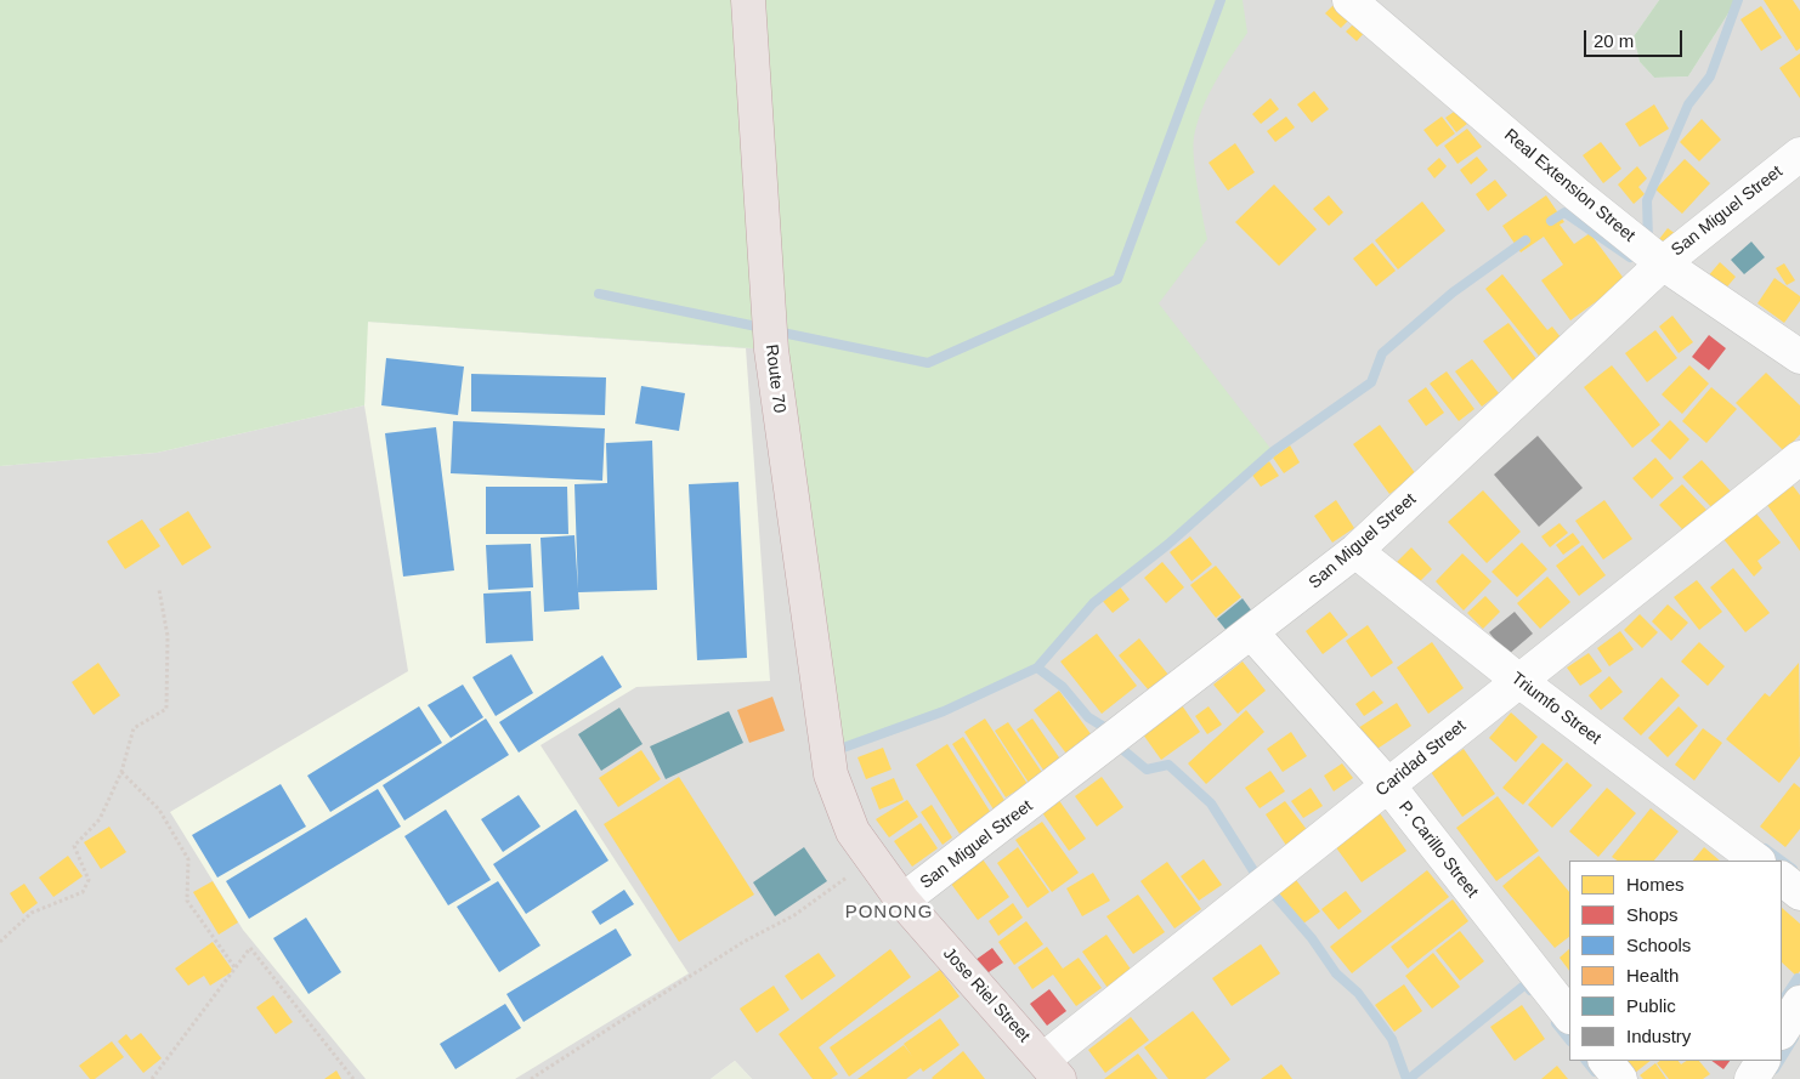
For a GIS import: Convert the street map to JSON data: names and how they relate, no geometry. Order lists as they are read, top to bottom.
{
  "streets": {
    "highway": ["Route 70", "Jose Riel Street"],
    "street": [
      "Real Extension Street",
      "San Miguel Street",
      "Triumfo Street",
      "Caridad Street",
      "P. Carillo Street"
    ]
  },
  "crossings": [
    ["Real Extension Street", "San Miguel Street"],
    ["San Miguel Street", "Triumfo Street"],
    ["San Miguel Street", "P. Carillo Street"],
    ["San Miguel Street", "Jose Riel Street"],
    ["Route 70", "Jose Riel Street"],
    ["Triumfo Street", "Caridad Street"],
    ["Caridad Street", "P. Carillo Street"],
    ["Caridad Street", "Jose Riel Street"]
  ],
  "districts": ["PONONG"],
  "legend": [
    "Homes",
    "Shops",
    "Schools",
    "Health",
    "Public",
    "Industry"
  ],
  "scale_bar": "20 m"
}
